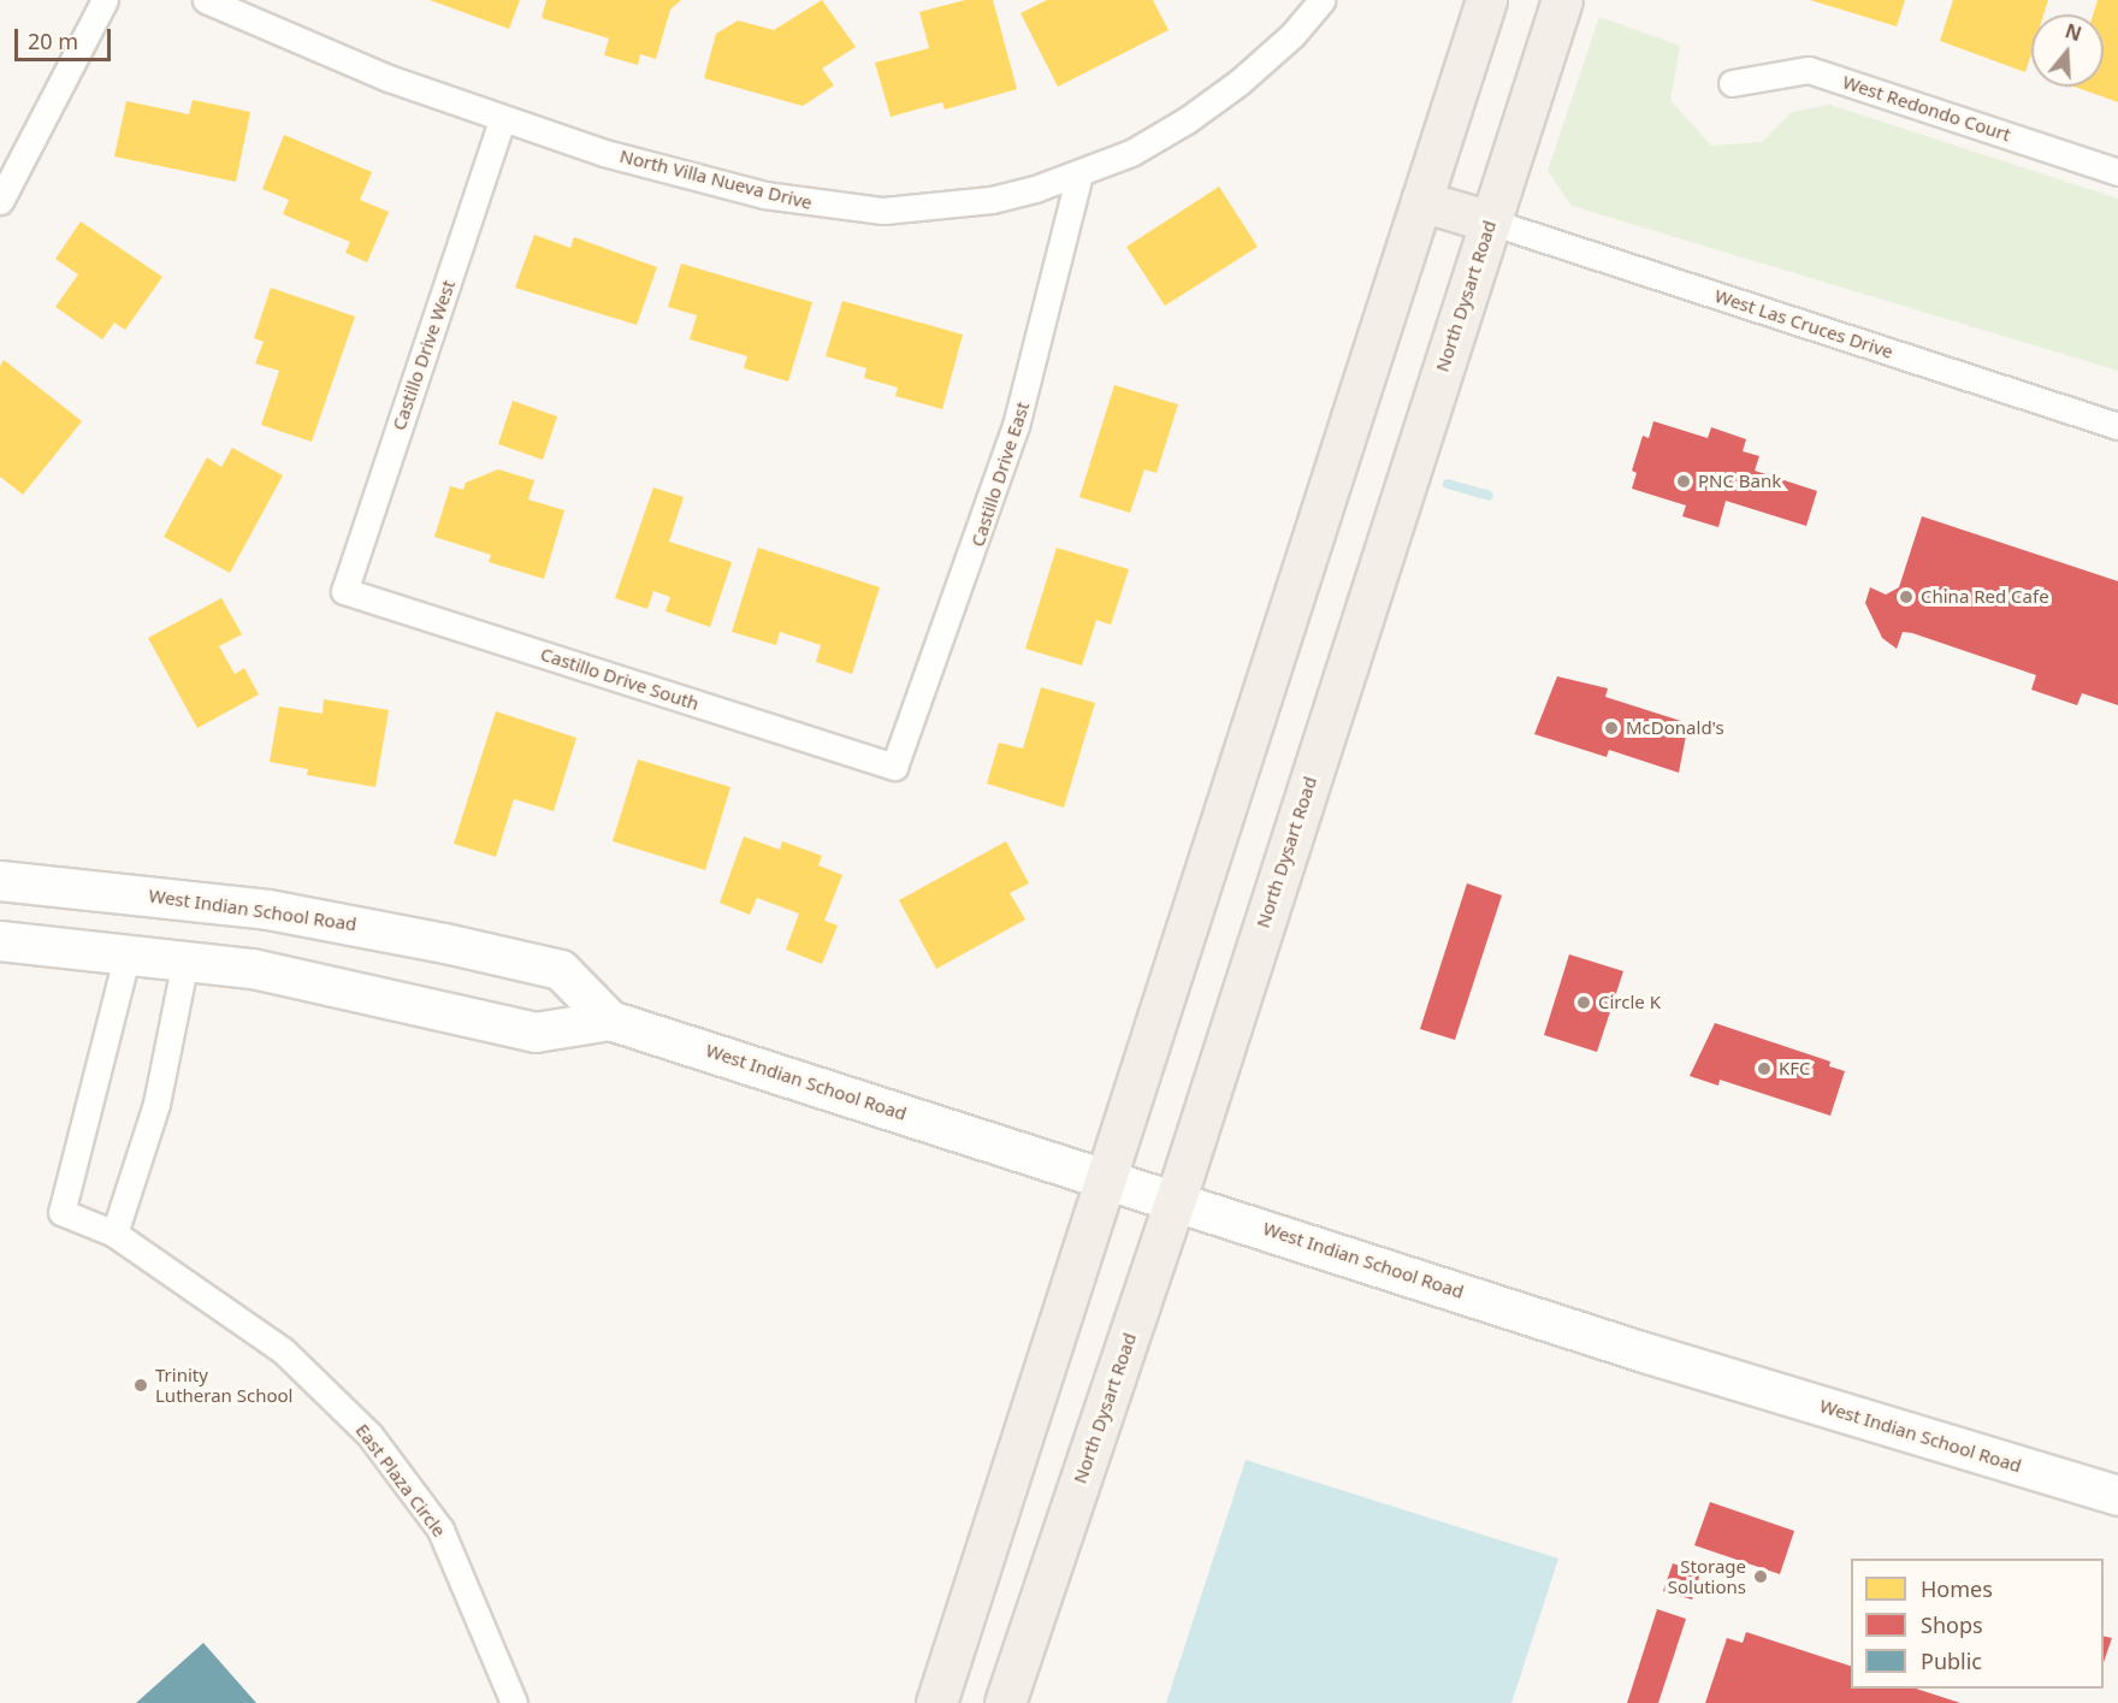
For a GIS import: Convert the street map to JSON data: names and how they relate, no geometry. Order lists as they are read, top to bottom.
{
  "streets": {
    "main road": ["North Dysart Road", "West Indian School Road"],
    "street": [
      "West Redondo Court",
      "North Villa Nueva Drive",
      "West Las Cruces Drive",
      "Castillo Drive West",
      "Castillo Drive East",
      "Castillo Drive South",
      "East Plaza Circle"
    ]
  },
  "crossings": [
    ["North Villa Nueva Drive", "Castillo Drive West"],
    ["North Villa Nueva Drive", "Castillo Drive East"],
    ["North Dysart Road", "West Las Cruces Drive"],
    ["North Dysart Road", "West Indian School Road"],
    ["Castillo Drive West", "Castillo Drive South"],
    ["Castillo Drive East", "Castillo Drive South"],
    ["West Indian School Road", "East Plaza Circle"]
  ],
  "places": [
    "PNC Bank",
    "China Red Cafe",
    "McDonald's",
    "Circle K",
    "KFC",
    "Trinity Lutheran School",
    "Storage Solutions"
  ],
  "legend": ["Homes", "Shops", "Public"],
  "scale_bar": "20 m",
  "north": "top"
}
